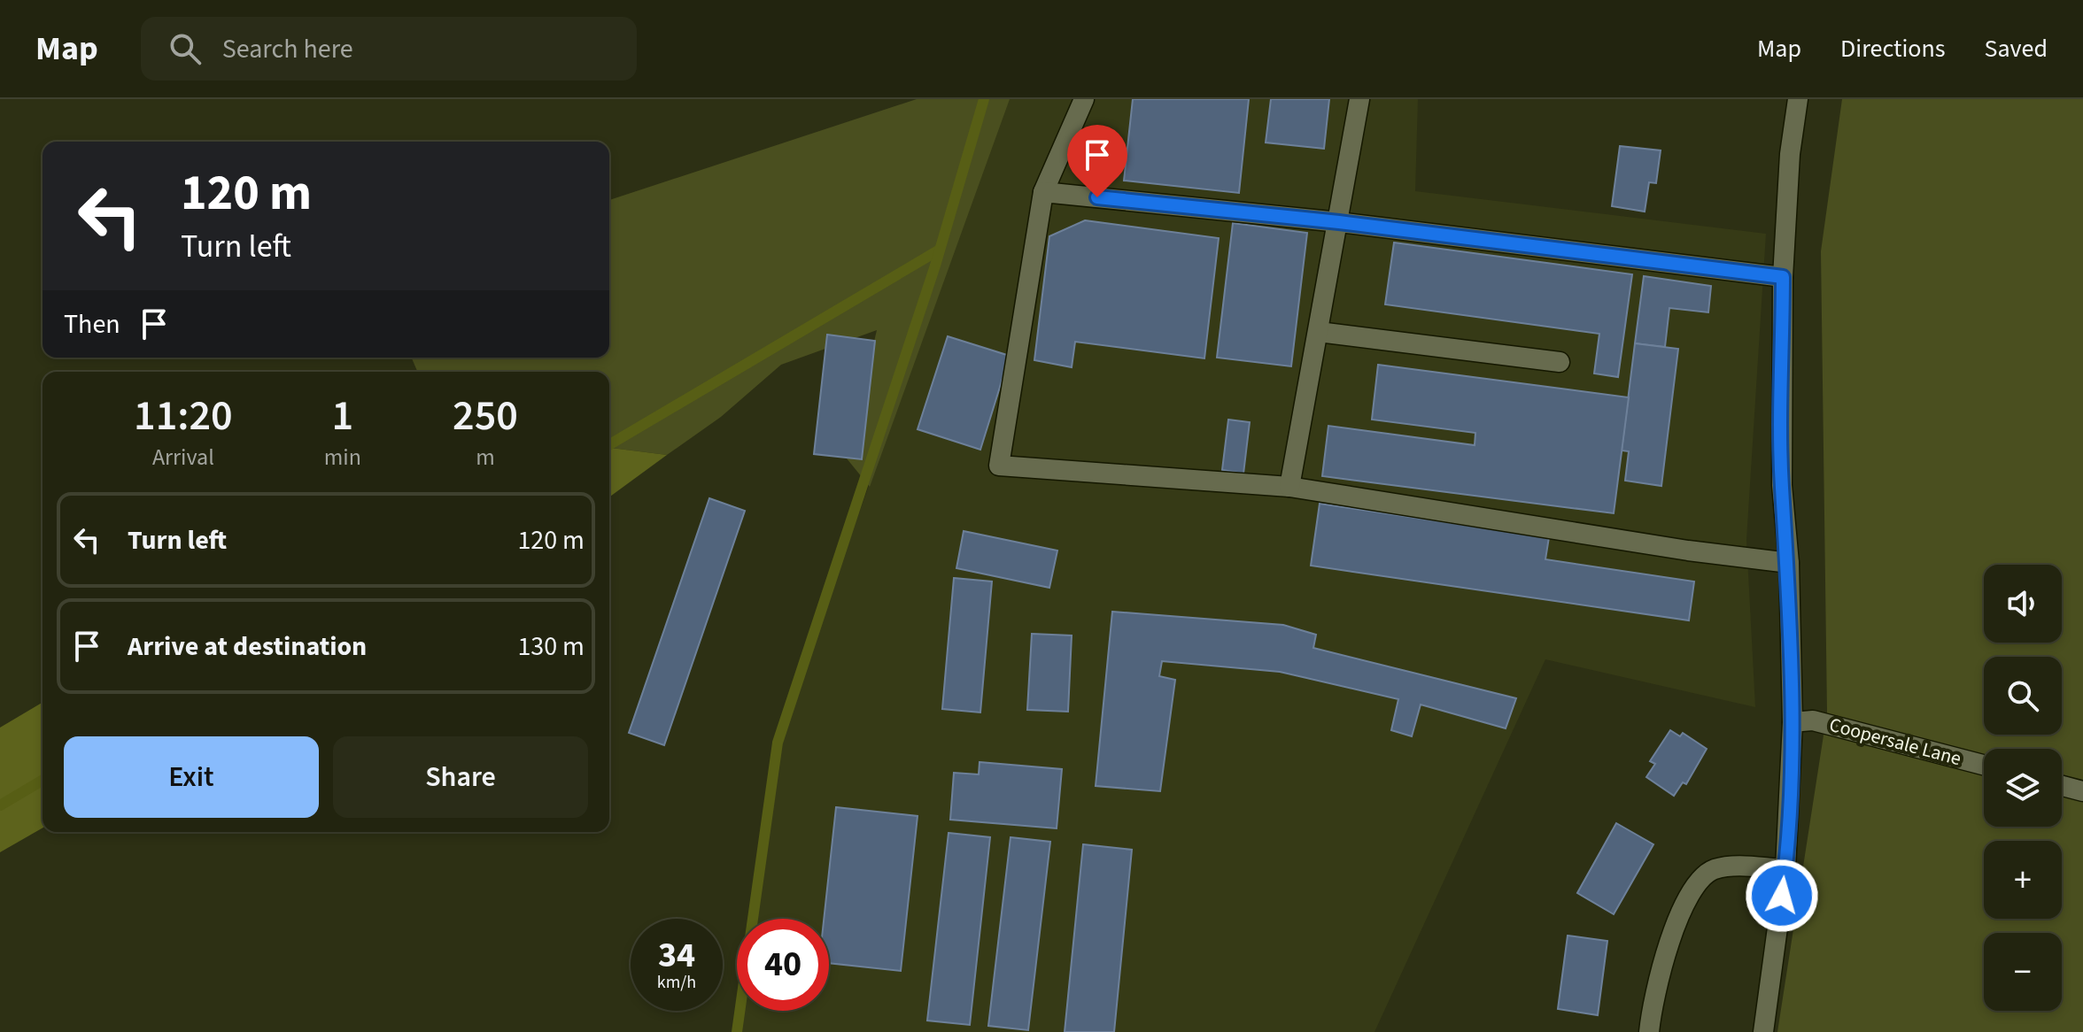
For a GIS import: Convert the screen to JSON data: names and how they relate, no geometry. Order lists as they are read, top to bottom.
{
  "streets": {
    "street": ["Coopersale Lane"]
  },
  "page": {
    "header": "Map",
    "search": "Search here",
    "nav": ["Map", "Directions", "Saved"],
    "turn": ["120 m", "Turn left"],
    "then": "Then",
    "eta": [
      "11:20",
      "Arrival",
      "1",
      "min",
      "250",
      "m"
    ],
    "list": [
      {
        "name": "Turn left",
        "value": "120 m"
      },
      {
        "name": "Arrive at destination",
        "value": "130 m"
      }
    ],
    "map_buttons": ["+", "−"],
    "buttons": ["Exit", "Share"],
    "speed": "34 km/h",
    "limit": "40"
  }
}
